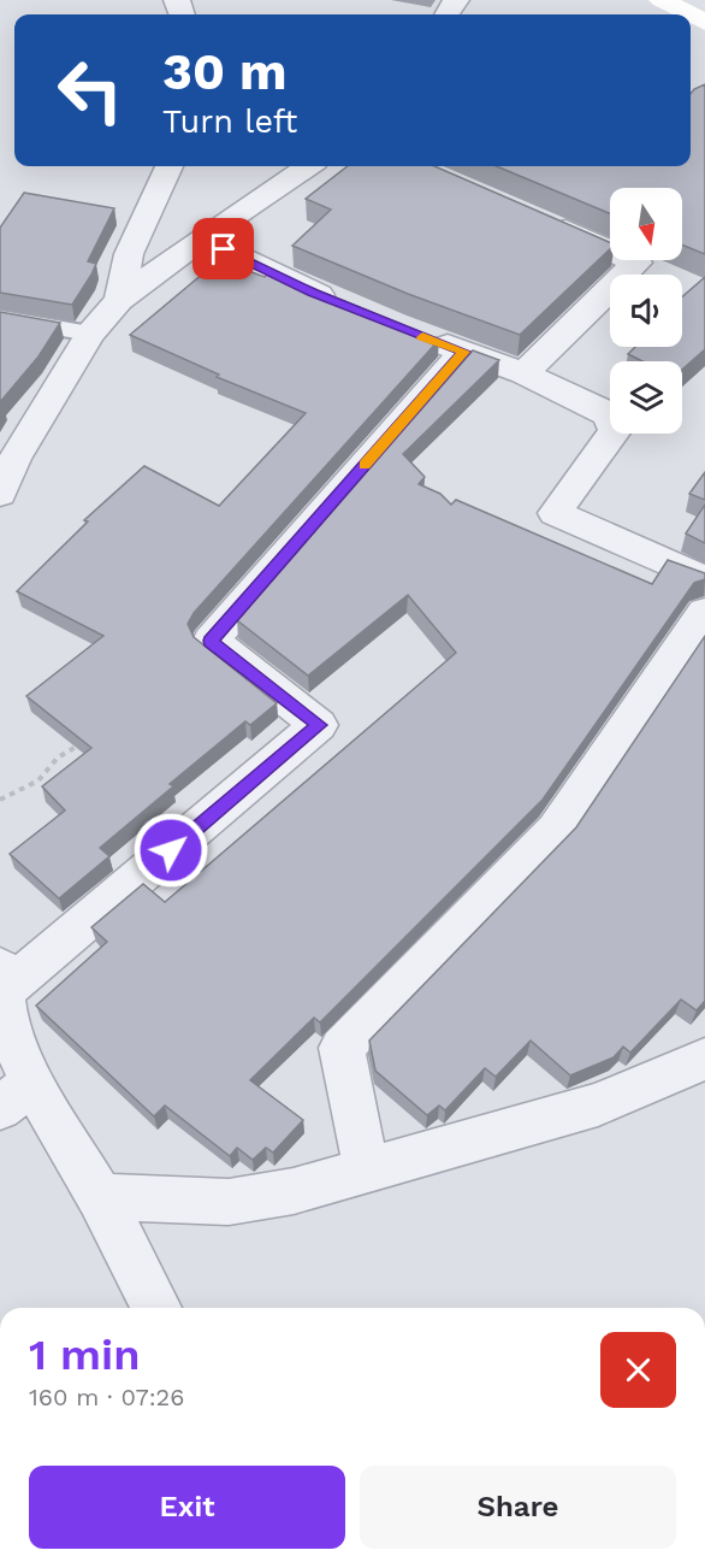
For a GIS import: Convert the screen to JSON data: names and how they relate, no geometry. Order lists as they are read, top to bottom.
{
  "north": "bottom",
  "page": {
    "turn": ["30 m", "Turn left"],
    "heading": ["1 min", "160 m · 07:26"],
    "buttons": ["Exit", "Share"]
  }
}
